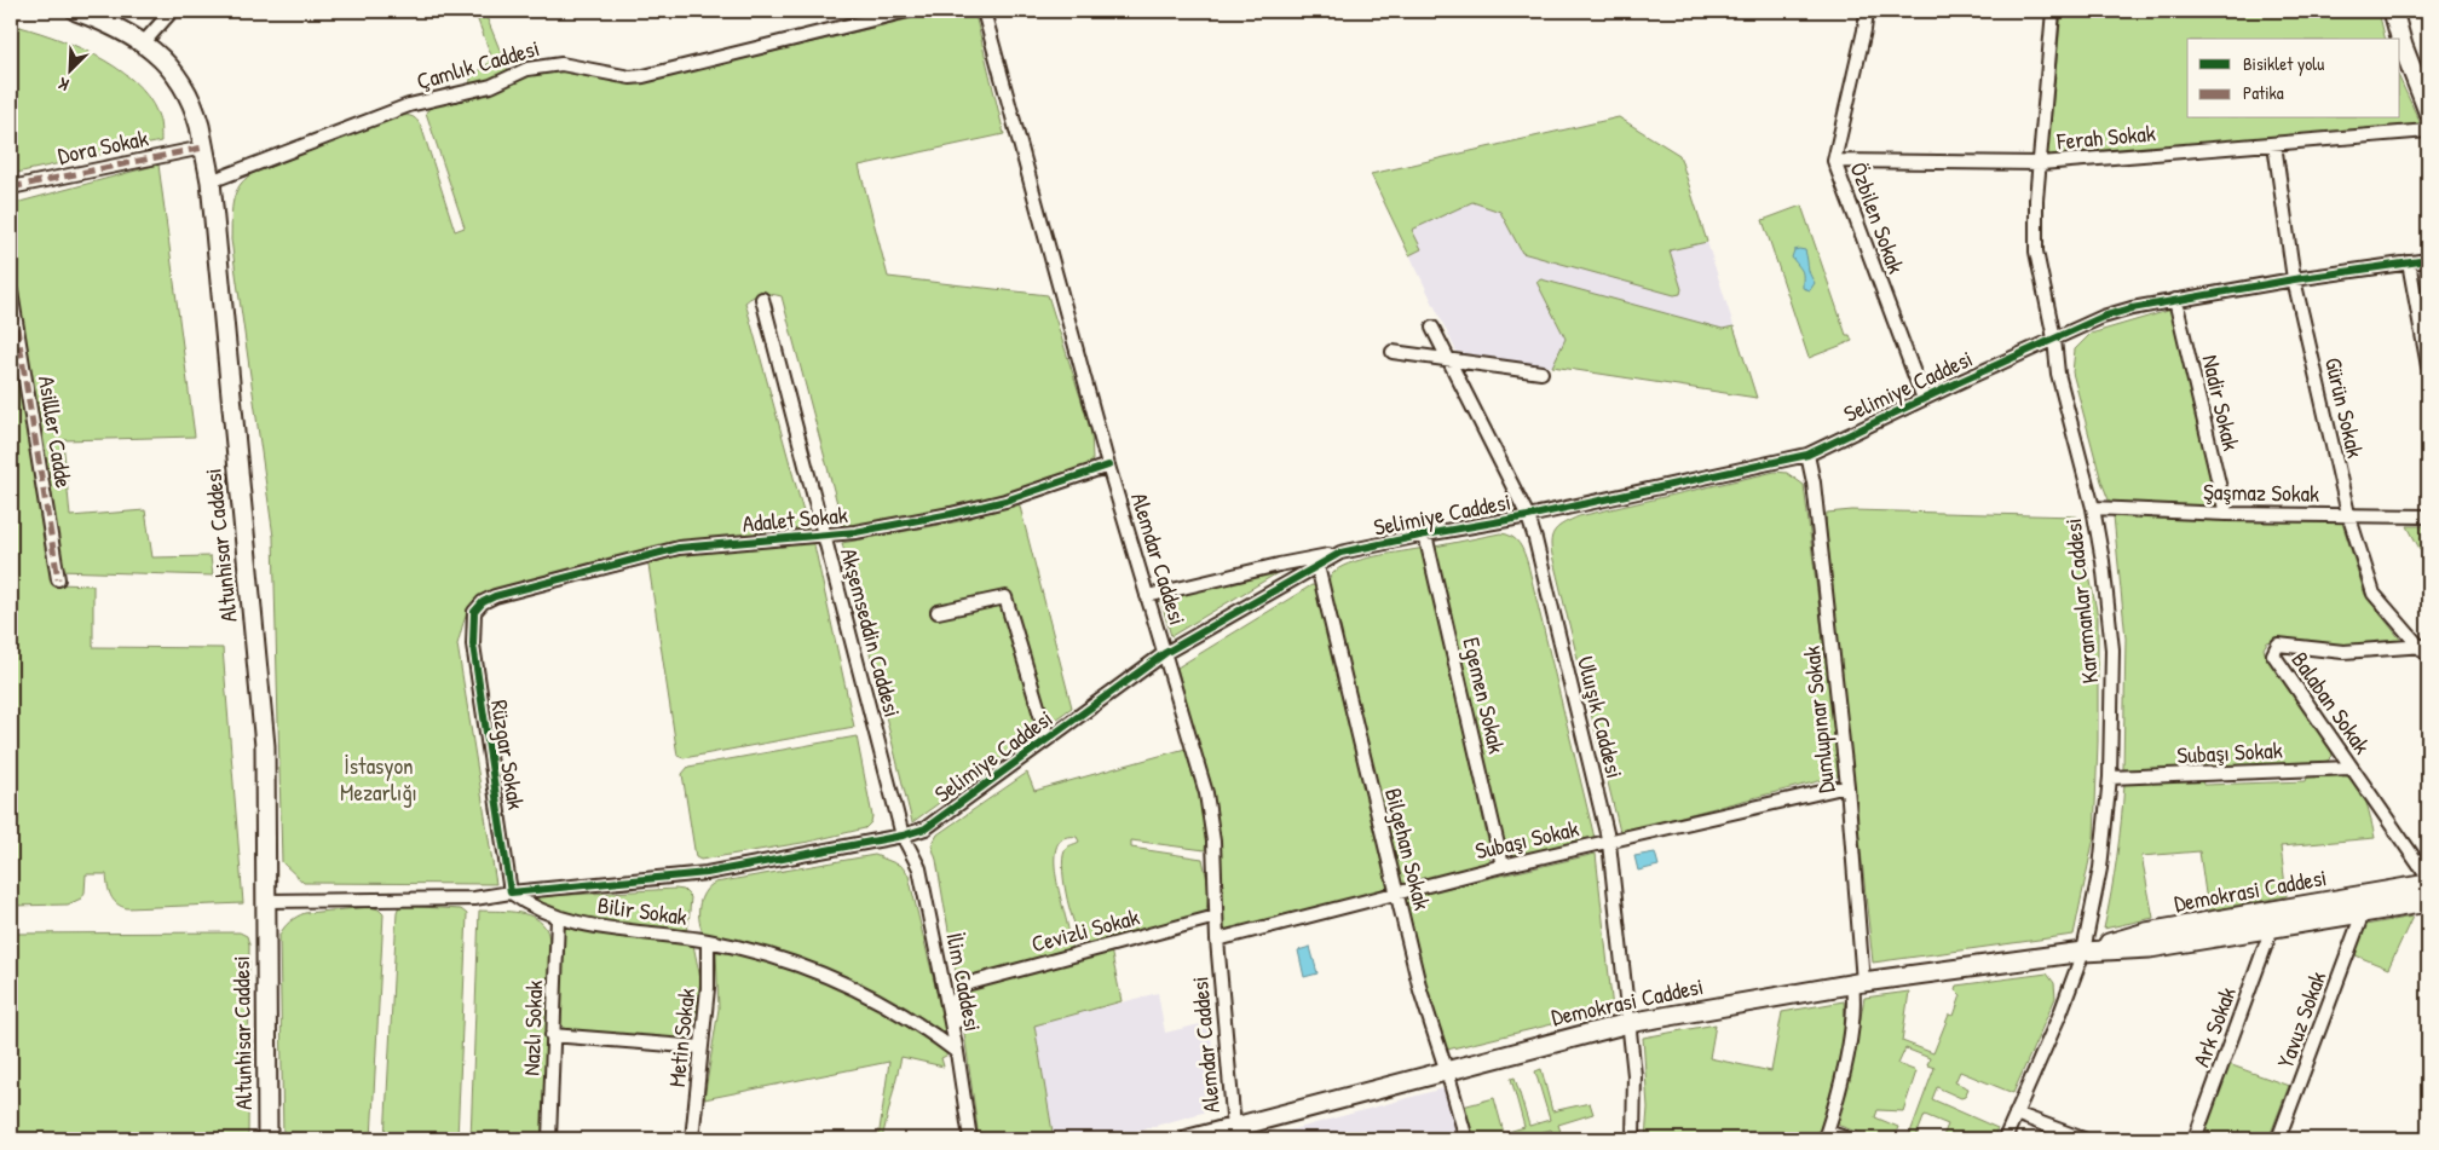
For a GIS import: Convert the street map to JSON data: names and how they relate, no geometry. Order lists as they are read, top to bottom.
{
  "streets": {
    "main road": ["Altunhisar Caddesi", "Demokrasi Caddesi"],
    "street": [
      "Çamlık Caddesi",
      "Ferah Sokak",
      "Dora Sokak",
      "Özbilen Sokak",
      "Selimiye Caddesi",
      "Nadir Sokak",
      "Gürün Sokak",
      "Asilller Cadde",
      "Şaşmaz Sokak",
      "Adalet Sokak",
      "Alemdar Caddesi",
      "Karamanlar Caddesi",
      "Akşemseddin Caddesi",
      "Egemen Sokak",
      "Balaban Sokak",
      "Uluışık Caddesi",
      "Dumlupınar Sokak",
      "Subaşı Sokak",
      "Rüzgar Sokak",
      "Bilgehan Sokak",
      "Bilir Sokak",
      "Cevizli Sokak",
      "İlim Caddesi",
      "Yavuz Sokak",
      "Ark Sokak",
      "Nazlı Sokak",
      "Metin Sokak"
    ]
  },
  "crossings": [
    ["Çamlık Caddesi", "Altunhisar Caddesi"],
    ["Ferah Sokak", "Özbilen Sokak"],
    ["Ferah Sokak", "Gürün Sokak"],
    ["Ferah Sokak", "Karamanlar Caddesi"],
    ["Dora Sokak", "Altunhisar Caddesi"],
    ["Özbilen Sokak", "Selimiye Caddesi"],
    ["Selimiye Caddesi", "Nadir Sokak"],
    ["Selimiye Caddesi", "Gürün Sokak"],
    ["Selimiye Caddesi", "Alemdar Caddesi"],
    ["Selimiye Caddesi", "Karamanlar Caddesi"],
    ["Selimiye Caddesi", "Akşemseddin Caddesi"],
    ["Selimiye Caddesi", "Egemen Sokak"],
    ["Selimiye Caddesi", "Uluışık Caddesi"],
    ["Selimiye Caddesi", "Dumlupınar Sokak"],
    ["Selimiye Caddesi", "Rüzgar Sokak"],
    ["Selimiye Caddesi", "Bilgehan Sokak"],
    ["Selimiye Caddesi", "Bilir Sokak"],
    ["Selimiye Caddesi", "İlim Caddesi"],
    ["Nadir Sokak", "Şaşmaz Sokak"],
    ["Gürün Sokak", "Şaşmaz Sokak"],
    ["Gürün Sokak", "Balaban Sokak"],
    ["Şaşmaz Sokak", "Karamanlar Caddesi"],
    ["Adalet Sokak", "Alemdar Caddesi"],
    ["Adalet Sokak", "Akşemseddin Caddesi"],
    ["Adalet Sokak", "Rüzgar Sokak"],
    ["Alemdar Caddesi", "Subaşı Sokak"],
    ["Alemdar Caddesi", "Demokrasi Caddesi"],
    ["Alemdar Caddesi", "Cevizli Sokak"],
    ["Karamanlar Caddesi", "Subaşı Sokak"],
    ["Karamanlar Caddesi", "Demokrasi Caddesi"],
    ["Akşemseddin Caddesi", "İlim Caddesi"],
    ["Egemen Sokak", "Subaşı Sokak"],
    ["Balaban Sokak", "Subaşı Sokak"],
    ["Balaban Sokak", "Demokrasi Caddesi"],
    ["Uluışık Caddesi", "Subaşı Sokak"],
    ["Uluışık Caddesi", "Demokrasi Caddesi"],
    ["Dumlupınar Sokak", "Subaşı Sokak"],
    ["Dumlupınar Sokak", "Demokrasi Caddesi"],
    ["Subaşı Sokak", "Bilgehan Sokak"],
    ["Rüzgar Sokak", "Bilir Sokak"],
    ["Bilgehan Sokak", "Demokrasi Caddesi"],
    ["Demokrasi Caddesi", "Yavuz Sokak"],
    ["Demokrasi Caddesi", "Ark Sokak"],
    ["Bilir Sokak", "Cevizli Sokak"],
    ["Bilir Sokak", "İlim Caddesi"],
    ["Bilir Sokak", "Nazlı Sokak"],
    ["Bilir Sokak", "Metin Sokak"],
    ["Cevizli Sokak", "İlim Caddesi"]
  ],
  "parks": ["İstasyon Mezarlığı"],
  "legend": ["Bisiklet yolu", "Patika"],
  "north": "bottom left"
}
